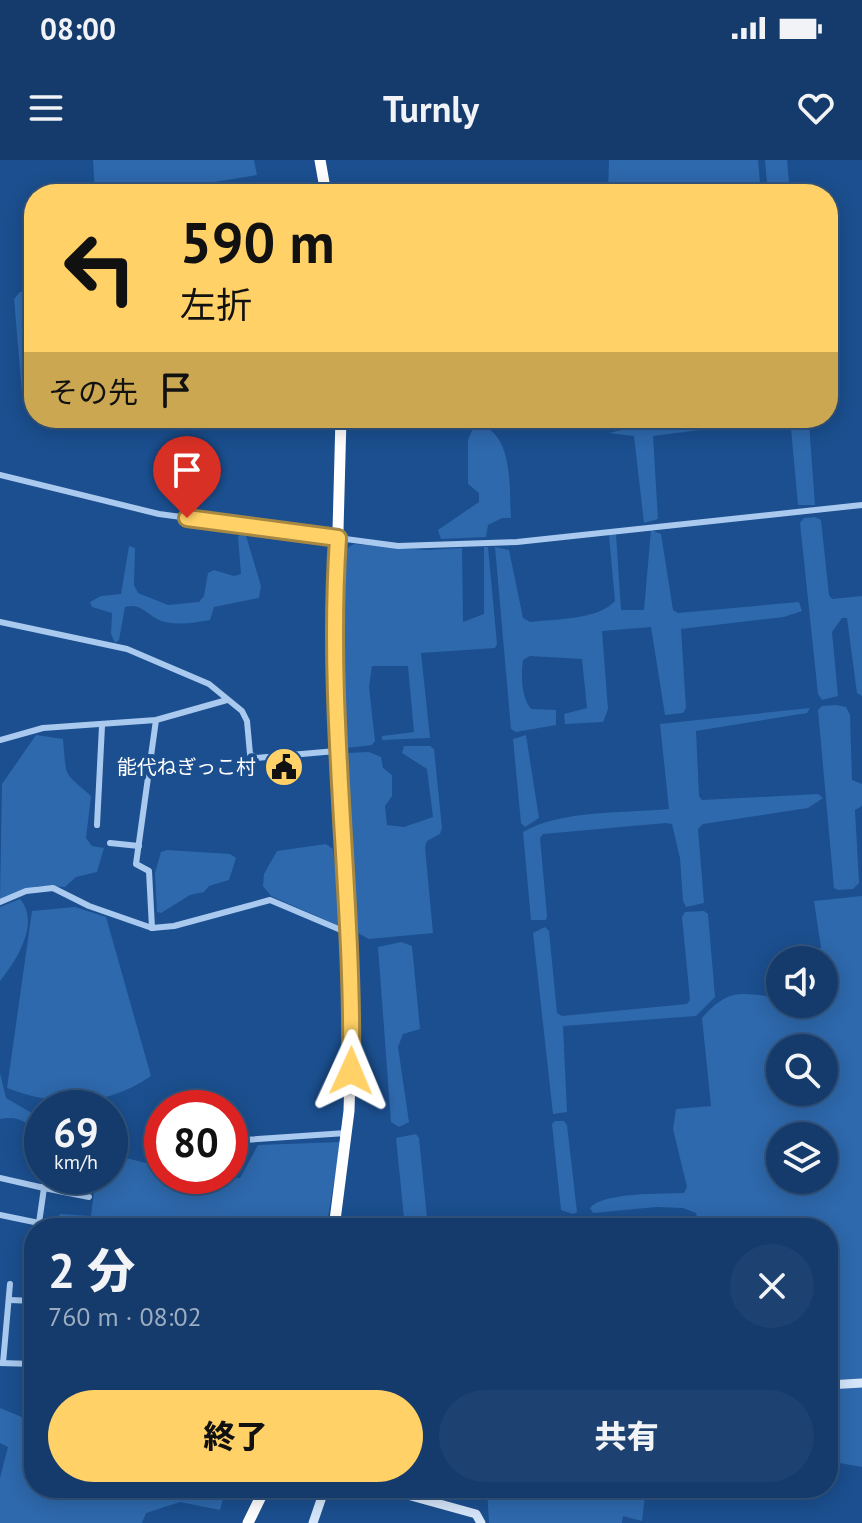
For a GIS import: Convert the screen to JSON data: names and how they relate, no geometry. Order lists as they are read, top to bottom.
{
  "places": {
    "public building": ["能代ねぎっこ村"]
  },
  "page": {
    "status": "08:00",
    "header": "Turnly",
    "turn": ["590 m", "左折"],
    "then": "その先",
    "speed": "69 km/h",
    "limit": "80",
    "heading": ["2 分", "760 m · 08:02"],
    "buttons": ["終了", "共有"]
  }
}
